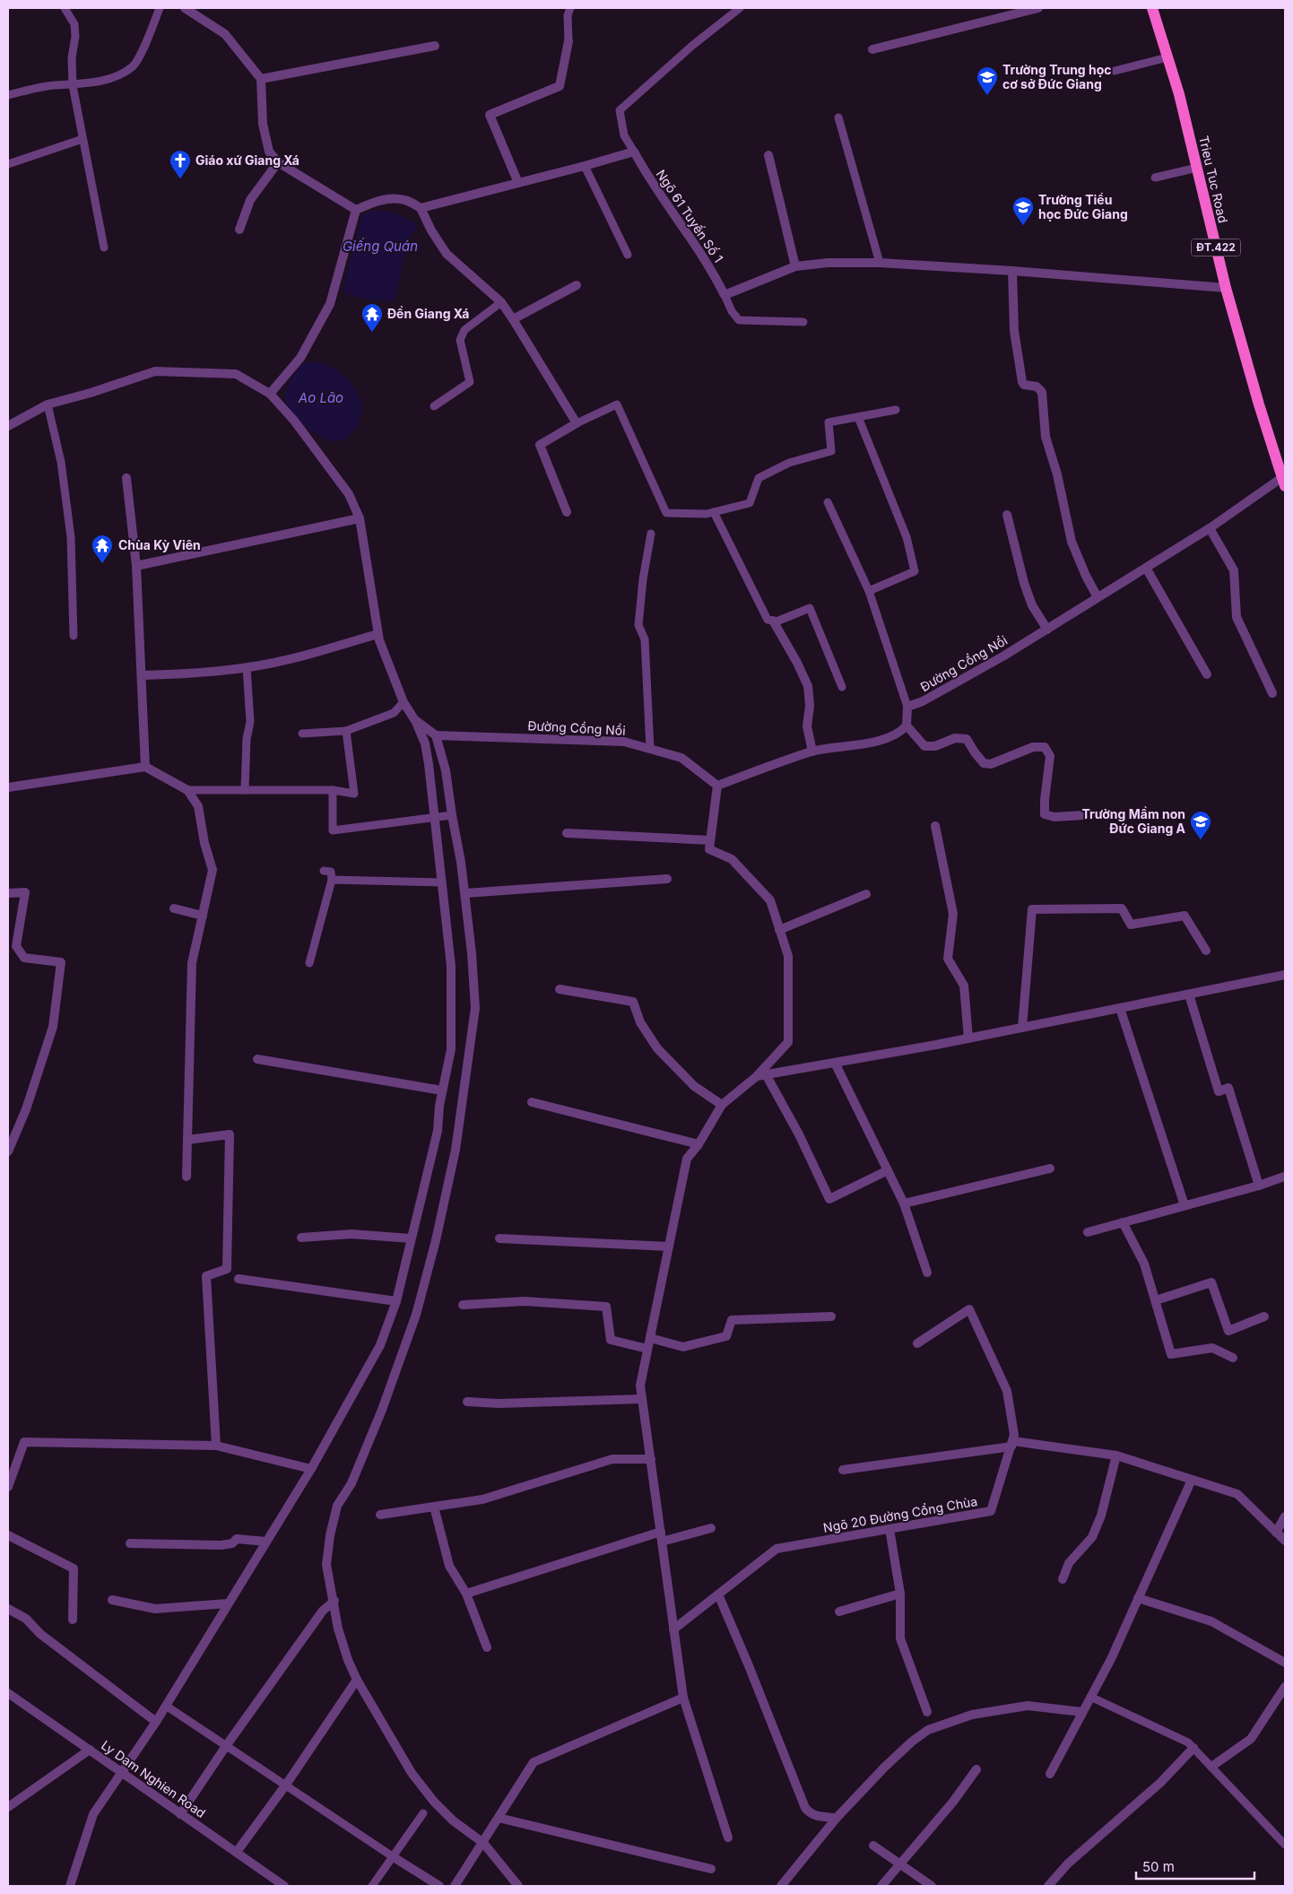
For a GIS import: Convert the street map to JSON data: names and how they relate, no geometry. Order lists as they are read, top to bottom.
{
  "streets": {
    "main road": ["Trieu Tuc Road", "ĐT.422"],
    "street": [
      "Ngõ 61 Tuyến Số 1",
      "Đường Cổng Nổi",
      "Ngõ 20 Đường Cổng Chùa",
      "Ly Dam Nghien Road"
    ]
  },
  "crossings": [
    ["Trieu Tuc Road", "Đường Cổng Nổi"]
  ],
  "water": ["Giếng Quán", "Ao Lão"],
  "places": {
    "school or university": ["Trường Trung học cơ sở Đức Giang", "Trường Tiểu học Đức Giang", "Trường Mầm non Đức Giang A"],
    "church": ["Giáo xứ Giang Xá"],
    "temple": ["Đền Giang Xá", "Chùa Kỳ Viên"]
  },
  "scale_bar": "50 m"
}
